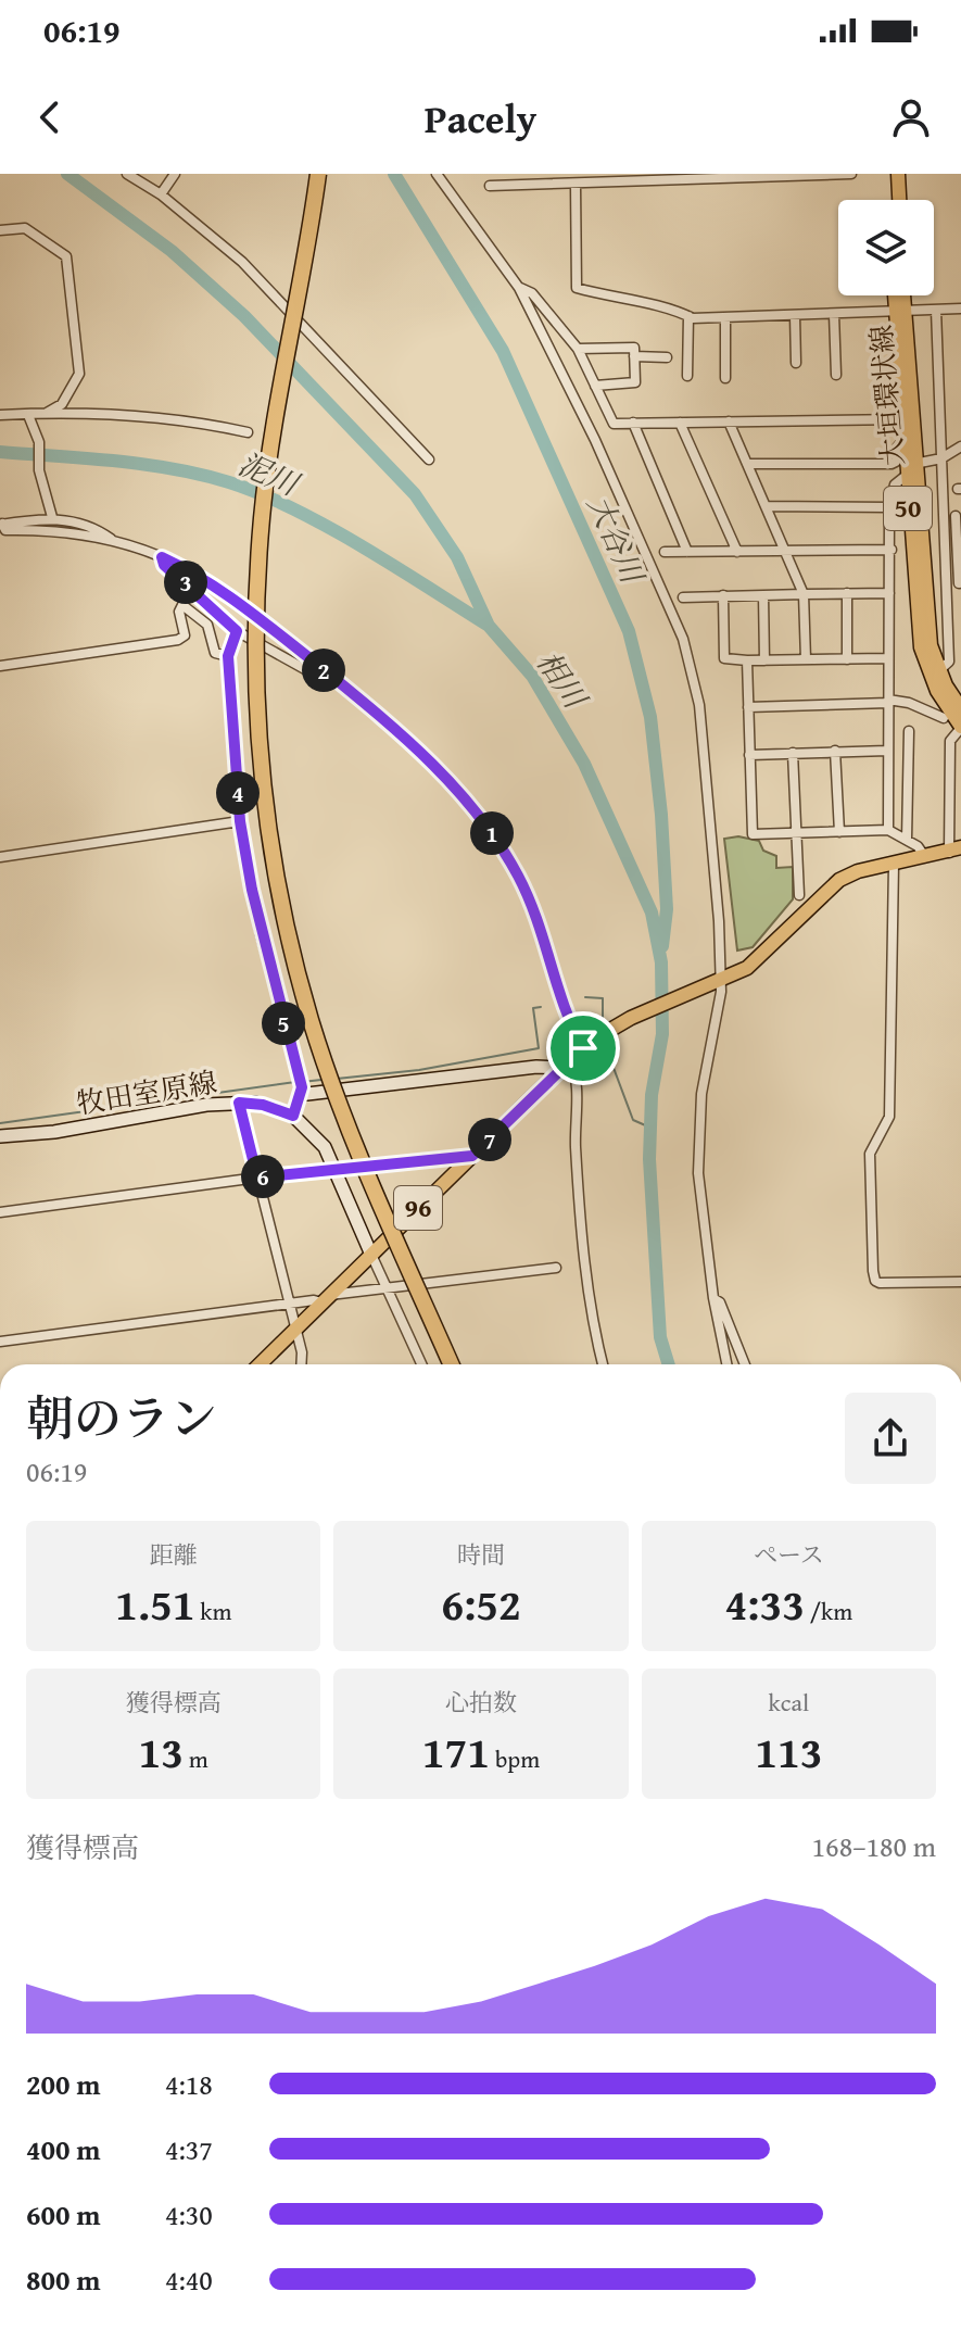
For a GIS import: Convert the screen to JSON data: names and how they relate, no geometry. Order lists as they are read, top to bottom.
{
  "streets": {
    "main road": [
      "大垣環状線",
      "50",
      "牧田室原線",
      "96"
    ]
  },
  "crossings": [
    ["牧田室原線", "96"]
  ],
  "water": ["泥川", "大谷川", "相川"],
  "page": {
    "status": "06:19",
    "header": "Pacely",
    "pins": [
      "3",
      "2",
      "4",
      "1",
      "5",
      "7",
      "6"
    ],
    "heading": ["朝のラン", "06:19"],
    "stats": [
      ["距離", "1.51 km"],
      ["時間", "6:52"],
      ["ペース", "4:33 /km"],
      ["獲得標高", "13 m"],
      ["心拍数", "171 bpm"],
      ["kcal", "113"]
    ],
    "chart": ["獲得標高", "168–180 m"],
    "list": [
      {
        "name": "200 m",
        "note": "4:18"
      },
      {
        "name": "400 m",
        "note": "4:37"
      },
      {
        "name": "600 m",
        "note": "4:30"
      },
      {
        "name": "800 m",
        "note": "4:40"
      }
    ]
  }
}
